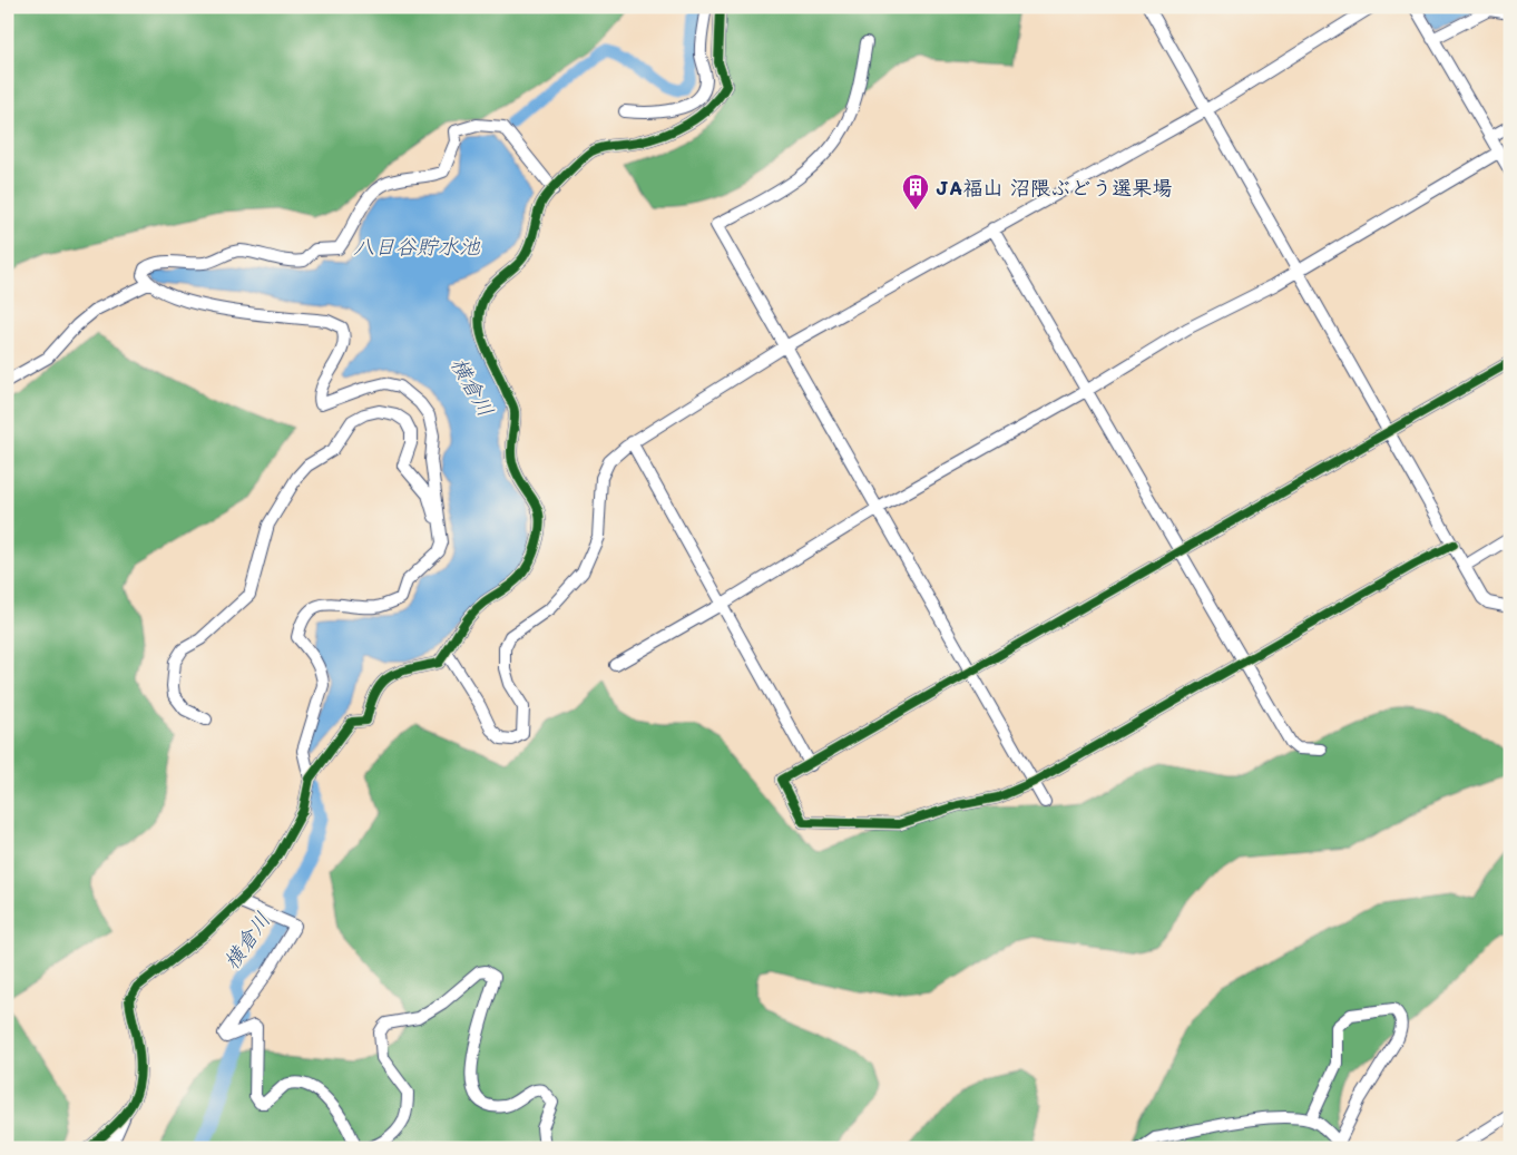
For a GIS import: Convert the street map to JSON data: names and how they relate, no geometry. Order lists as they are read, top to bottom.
{
  "water": ["八日谷貯水池", "横倉川"],
  "places": {
    "building": ["JA福山 沼隈ぶどう選果場"]
  }
}
